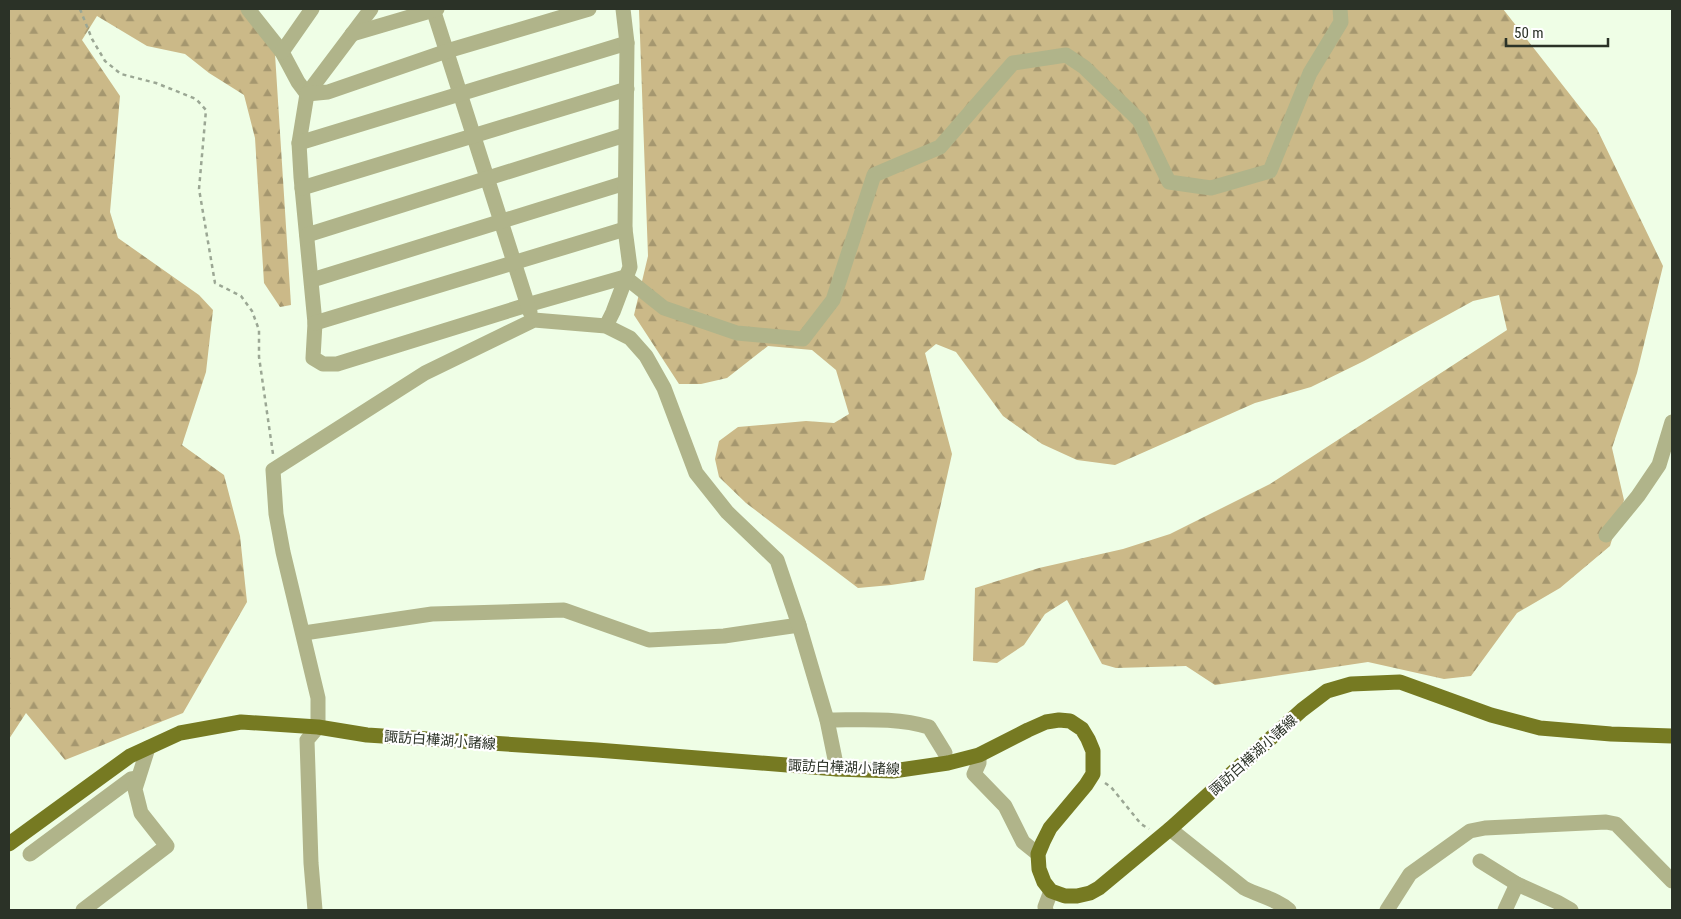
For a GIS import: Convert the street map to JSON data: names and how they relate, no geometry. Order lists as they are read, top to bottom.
{
  "streets": {
    "main road": ["諏訪白樺湖小諸線"]
  },
  "scale_bar": "50 m"
}
